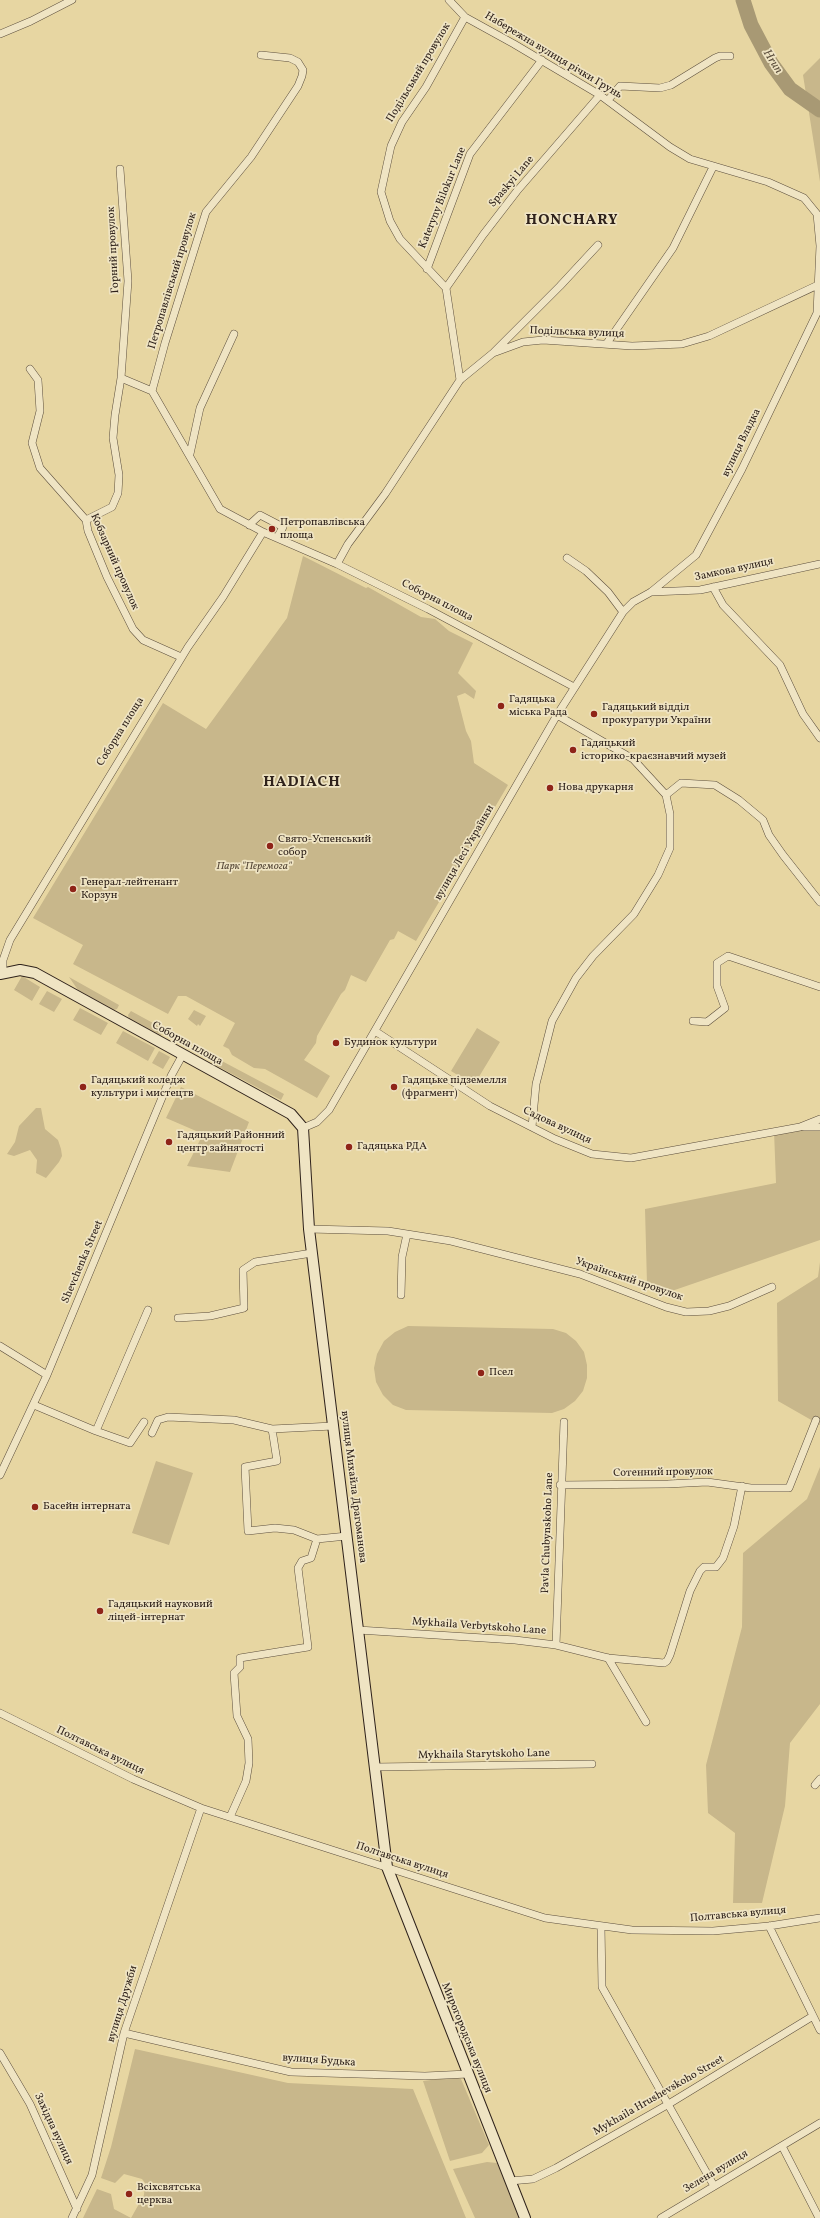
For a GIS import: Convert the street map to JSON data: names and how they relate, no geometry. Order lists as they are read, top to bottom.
{
  "streets": {
    "street": [
      "Набережна вулиця річки Грунь",
      "Подільський провулок",
      "Spaskyi Lane",
      "Kateryny Bilokur Lane",
      "Горний провулок",
      "Петропавлівський провулок",
      "Подільська вулиця",
      "вулиця Владка",
      "Кобзарний провулок",
      "Замкова вулиця",
      "Соборна площа",
      "вулиця Лесі Українки",
      "Садова вулиця",
      "Shevchenka Street",
      "Український провулок",
      "Сотенний провулок",
      "вулиця Михайла Драгоманова",
      "Pavla Chubynskoho Lane",
      "Mykhaila Verbytskoho Lane",
      "Полтавська вулиця",
      "Mykhaila Starytskoho Lane",
      "вулиця Дружби",
      "Мирогородська вулиця",
      "вулиця Будька",
      "Mykhaila Hrushevskoho Street",
      "Західна вулиця",
      "Зелена вулиця"
    ]
  },
  "crossings": [
    ["Набережна вулиця річки Грунь", "Подільський провулок"],
    ["Набережна вулиця річки Грунь", "Spaskyi Lane"],
    ["Набережна вулиця річки Грунь", "Kateryny Bilokur Lane"],
    ["Набережна вулиця річки Грунь", "Подільська вулиця"],
    ["Набережна вулиця річки Грунь", "вулиця Владка"],
    ["Подільський провулок", "Spaskyi Lane"],
    ["Подільський провулок", "Kateryny Bilokur Lane"],
    ["Горний провулок", "Кобзарний провулок"],
    ["Подільська вулиця", "вулиця Владка"],
    ["Подільська вулиця", "Соборна площа"],
    ["вулиця Владка", "Замкова вулиця"],
    ["вулиця Владка", "вулиця Лесі Українки"],
    ["Кобзарний провулок", "Соборна площа"],
    ["Замкова вулиця", "вулиця Лесі Українки"],
    ["Соборна площа", "вулиця Лесі Українки"],
    ["Соборна площа", "Shevchenka Street"],
    ["Соборна площа", "вулиця Михайла Драгоманова"],
    ["вулиця Лесі Українки", "Садова вулиця"],
    ["вулиця Лесі Українки", "вулиця Михайла Драгоманова"],
    ["Український провулок", "вулиця Михайла Драгоманова"],
    ["Сотенний провулок", "Pavla Chubynskoho Lane"],
    ["Сотенний провулок", "Mykhaila Verbytskoho Lane"],
    ["вулиця Михайла Драгоманова", "Mykhaila Verbytskoho Lane"],
    ["вулиця Михайла Драгоманова", "Полтавська вулиця"],
    ["вулиця Михайла Драгоманова", "Mykhaila Starytskoho Lane"],
    ["вулиця Михайла Драгоманова", "Мирогородська вулиця"],
    ["Pavla Chubynskoho Lane", "Mykhaila Verbytskoho Lane"],
    ["Полтавська вулиця", "вулиця Дружби"],
    ["Полтавська вулиця", "Мирогородська вулиця"],
    ["вулиця Дружби", "вулиця Будька"],
    ["вулиця Дружби", "Західна вулиця"],
    ["Мирогородська вулиця", "вулиця Будька"],
    ["Мирогородська вулиця", "Mykhaila Hrushevskoho Street"]
  ],
  "districts": ["HONCHARY", "HADIACH"],
  "water": ["Hrun"],
  "parks": ["Парк \"Перемога\""],
  "places": [
    "Петропавлівська площа",
    "Гадяцька міська Рада",
    "Гадяцький відділ прокуратури України",
    "Гадяцький історико-краєзнавчий музей",
    "Нова друкарня",
    "Свято-Успенський собор",
    "Генерал-лейтенант Корзун",
    "Будинок культури",
    "Гадяцький коледж культури і мистецтв",
    "Гадяцьке підземелля (фрагмент)",
    "Гадяцький Районний центр зайнятості",
    "Гадяцька РДА",
    "Псел",
    "Басейн інтерната",
    "Гадяцький науковий ліцей-інтернат",
    "Всіхсвятська церква"
  ]
}
